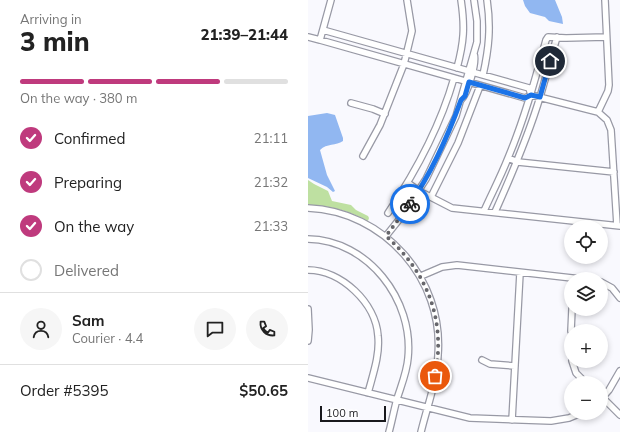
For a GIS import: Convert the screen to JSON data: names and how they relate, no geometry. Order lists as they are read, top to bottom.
{
  "scale_bar": "100 m",
  "page": {
    "heading": ["3 min", "Arriving in", "21:39–21:44"],
    "panel": [
      "Sam",
      "Courier · 4.4",
      "Order #5395",
      "$50.65"
    ],
    "bar": "On the way · 380 m",
    "list": [
      ["Confirmed", "21:11"],
      ["Preparing", "21:32"],
      ["On the way", "21:33"],
      "Delivered"
    ],
    "map_buttons": ["+", "−"],
    "scale": "100 m"
  }
}
